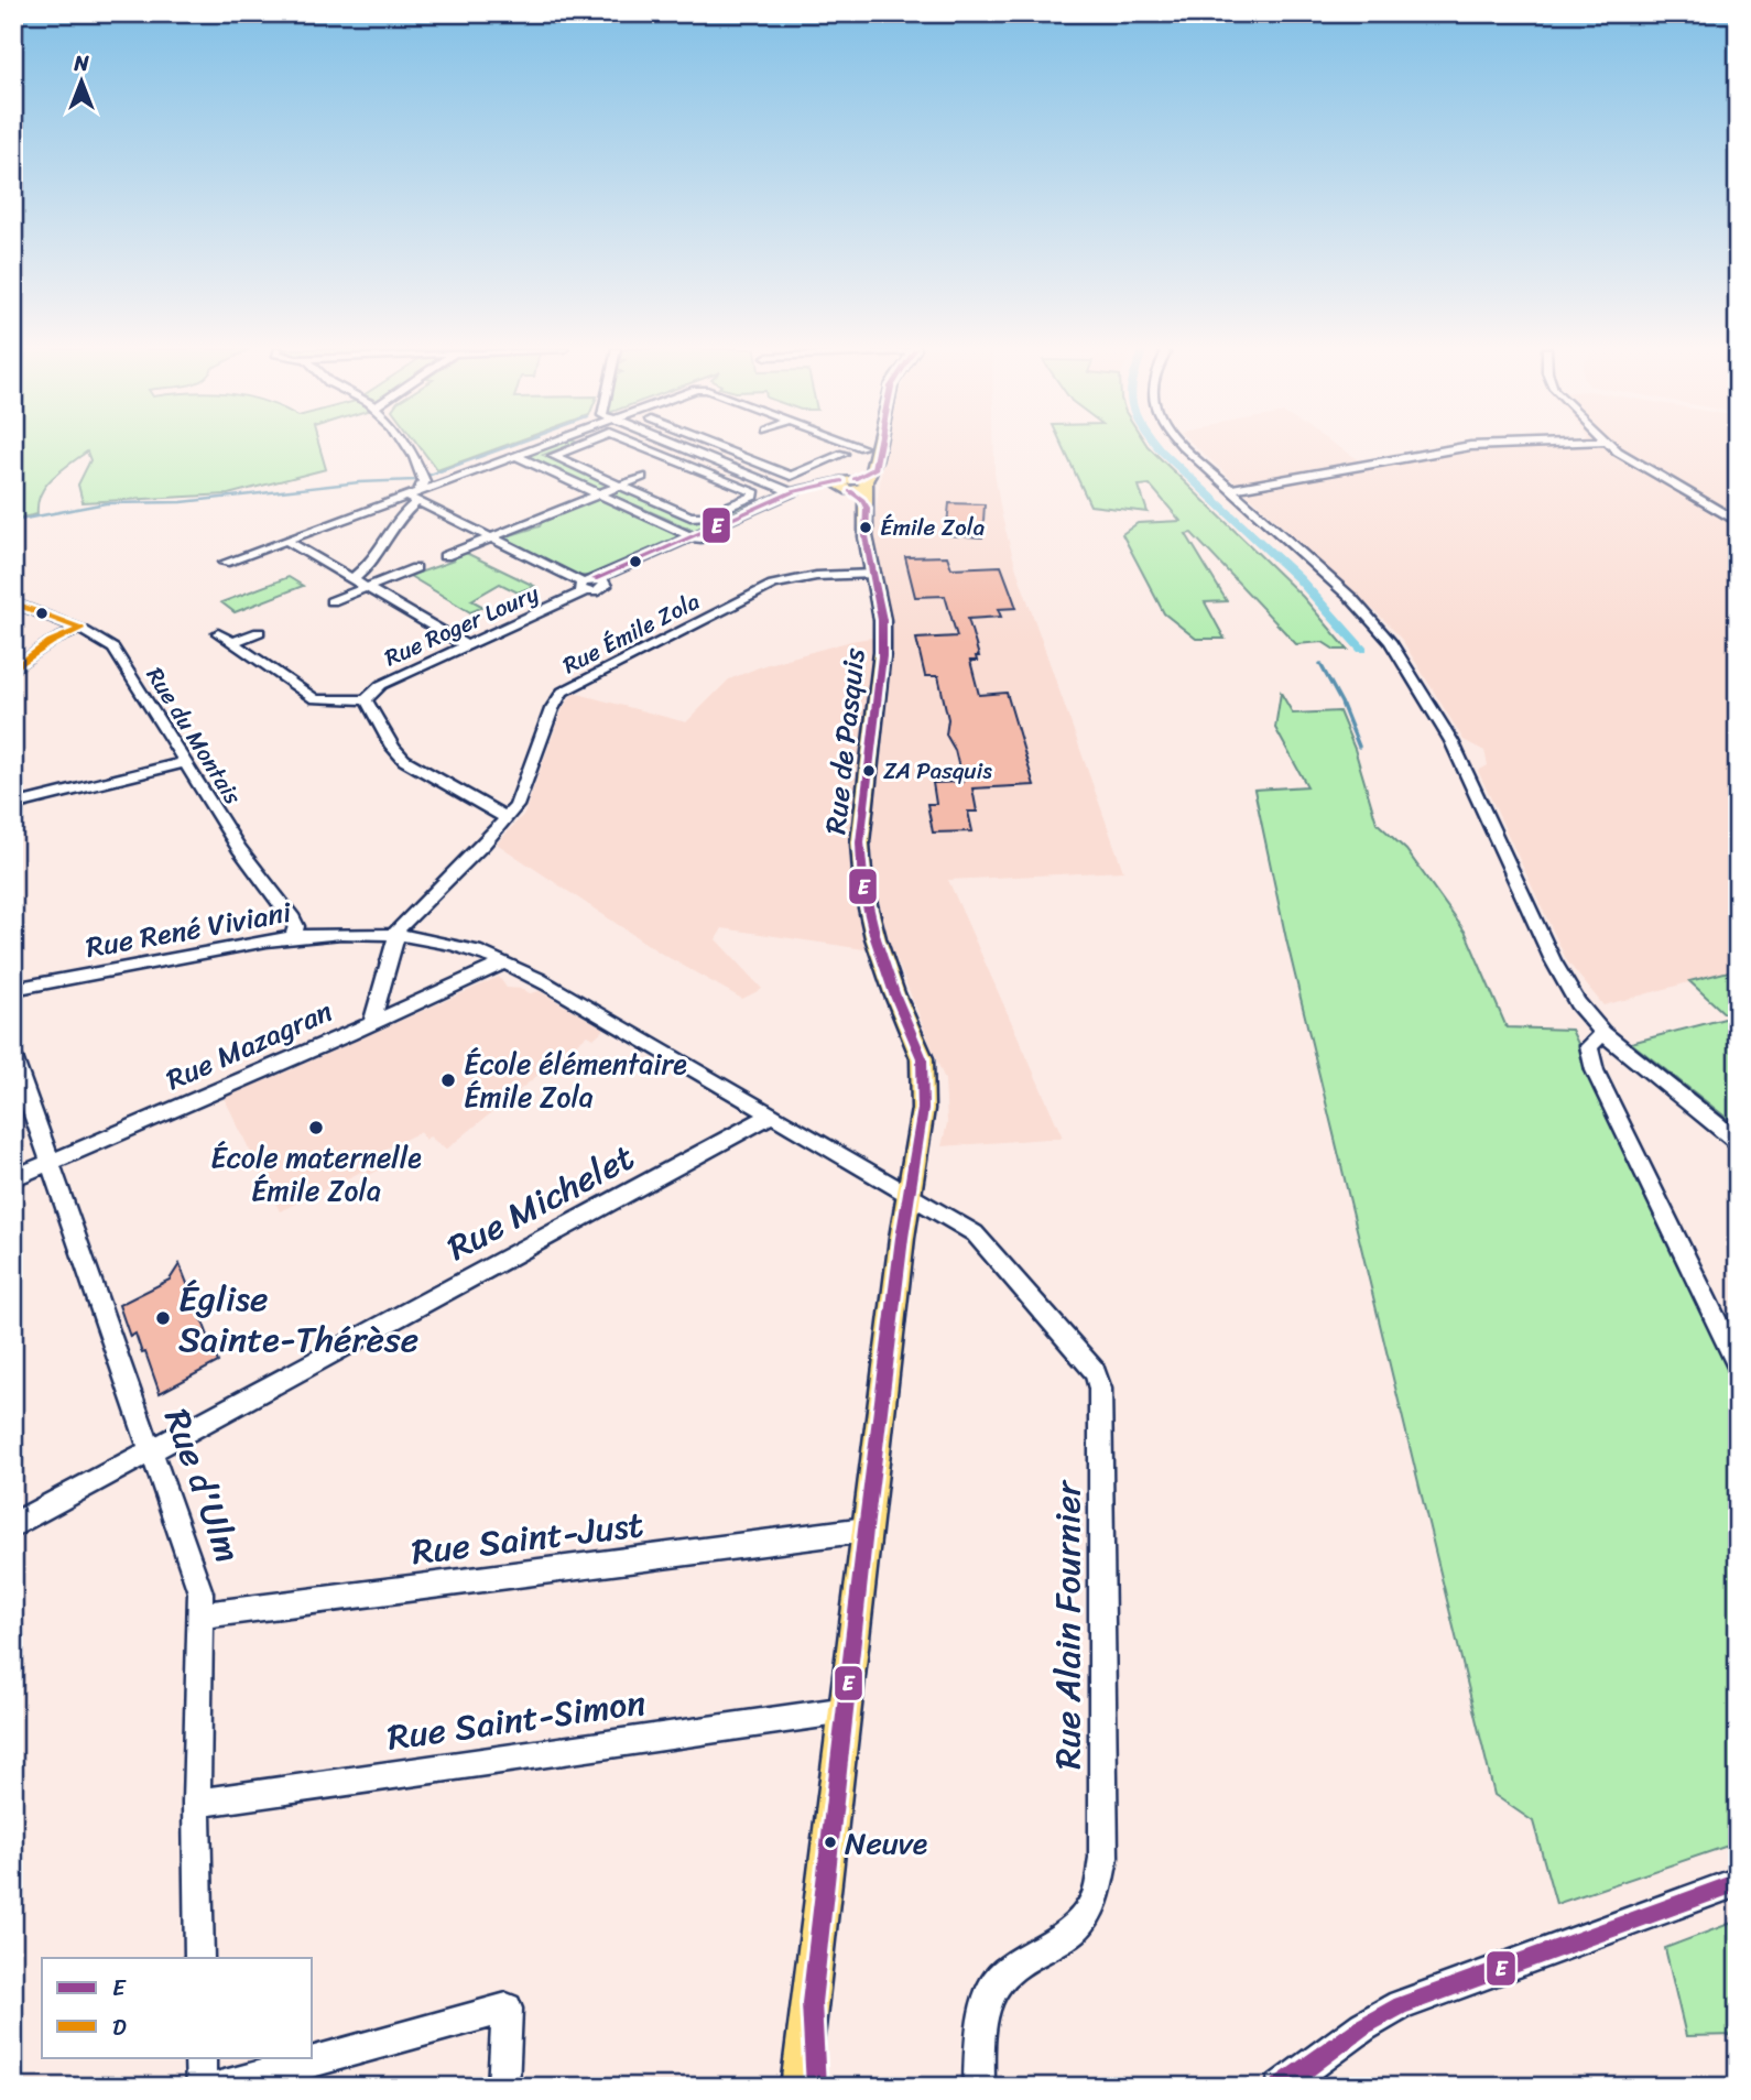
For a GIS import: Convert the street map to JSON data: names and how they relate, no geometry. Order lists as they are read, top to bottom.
{
  "streets": {
    "main road": ["Rue de Pasquis"],
    "street": [
      "Rue Roger Loury",
      "Rue Émile Zola",
      "Rue du Montais",
      "Rue René Viviani",
      "Rue Mazagran",
      "Rue Michelet",
      "Rue d'Ulm",
      "Rue Saint-Just",
      "Rue Alain Fournier",
      "Rue Saint-Simon"
    ]
  },
  "crossings": [
    ["Rue Roger Loury", "Rue Émile Zola"],
    ["Rue Roger Loury", "Rue de Pasquis"],
    ["Rue Émile Zola", "Rue de Pasquis"],
    ["Rue Émile Zola", "Rue René Viviani"],
    ["Rue du Montais", "Rue René Viviani"],
    ["Rue de Pasquis", "Rue René Viviani"],
    ["Rue de Pasquis", "Rue Saint-Just"],
    ["Rue de Pasquis", "Rue Alain Fournier"],
    ["Rue de Pasquis", "Rue Saint-Simon"],
    ["Rue René Viviani", "Rue Mazagran"],
    ["Rue René Viviani", "Rue Michelet"],
    ["Rue René Viviani", "Rue Alain Fournier"],
    ["Rue Mazagran", "Rue d'Ulm"],
    ["Rue Michelet", "Rue d'Ulm"],
    ["Rue d'Ulm", "Rue Saint-Just"],
    ["Rue d'Ulm", "Rue Saint-Simon"]
  ],
  "places": [
    "Émile Zola",
    "ZA Pasquis",
    "École élémentaire Émile Zola",
    "École maternelle Émile Zola",
    "Église Sainte-Thérèse",
    "Neuve"
  ],
  "lines": ["transit line E", "transit line D"],
  "legend": ["E", "D"],
  "north": "top"
}
